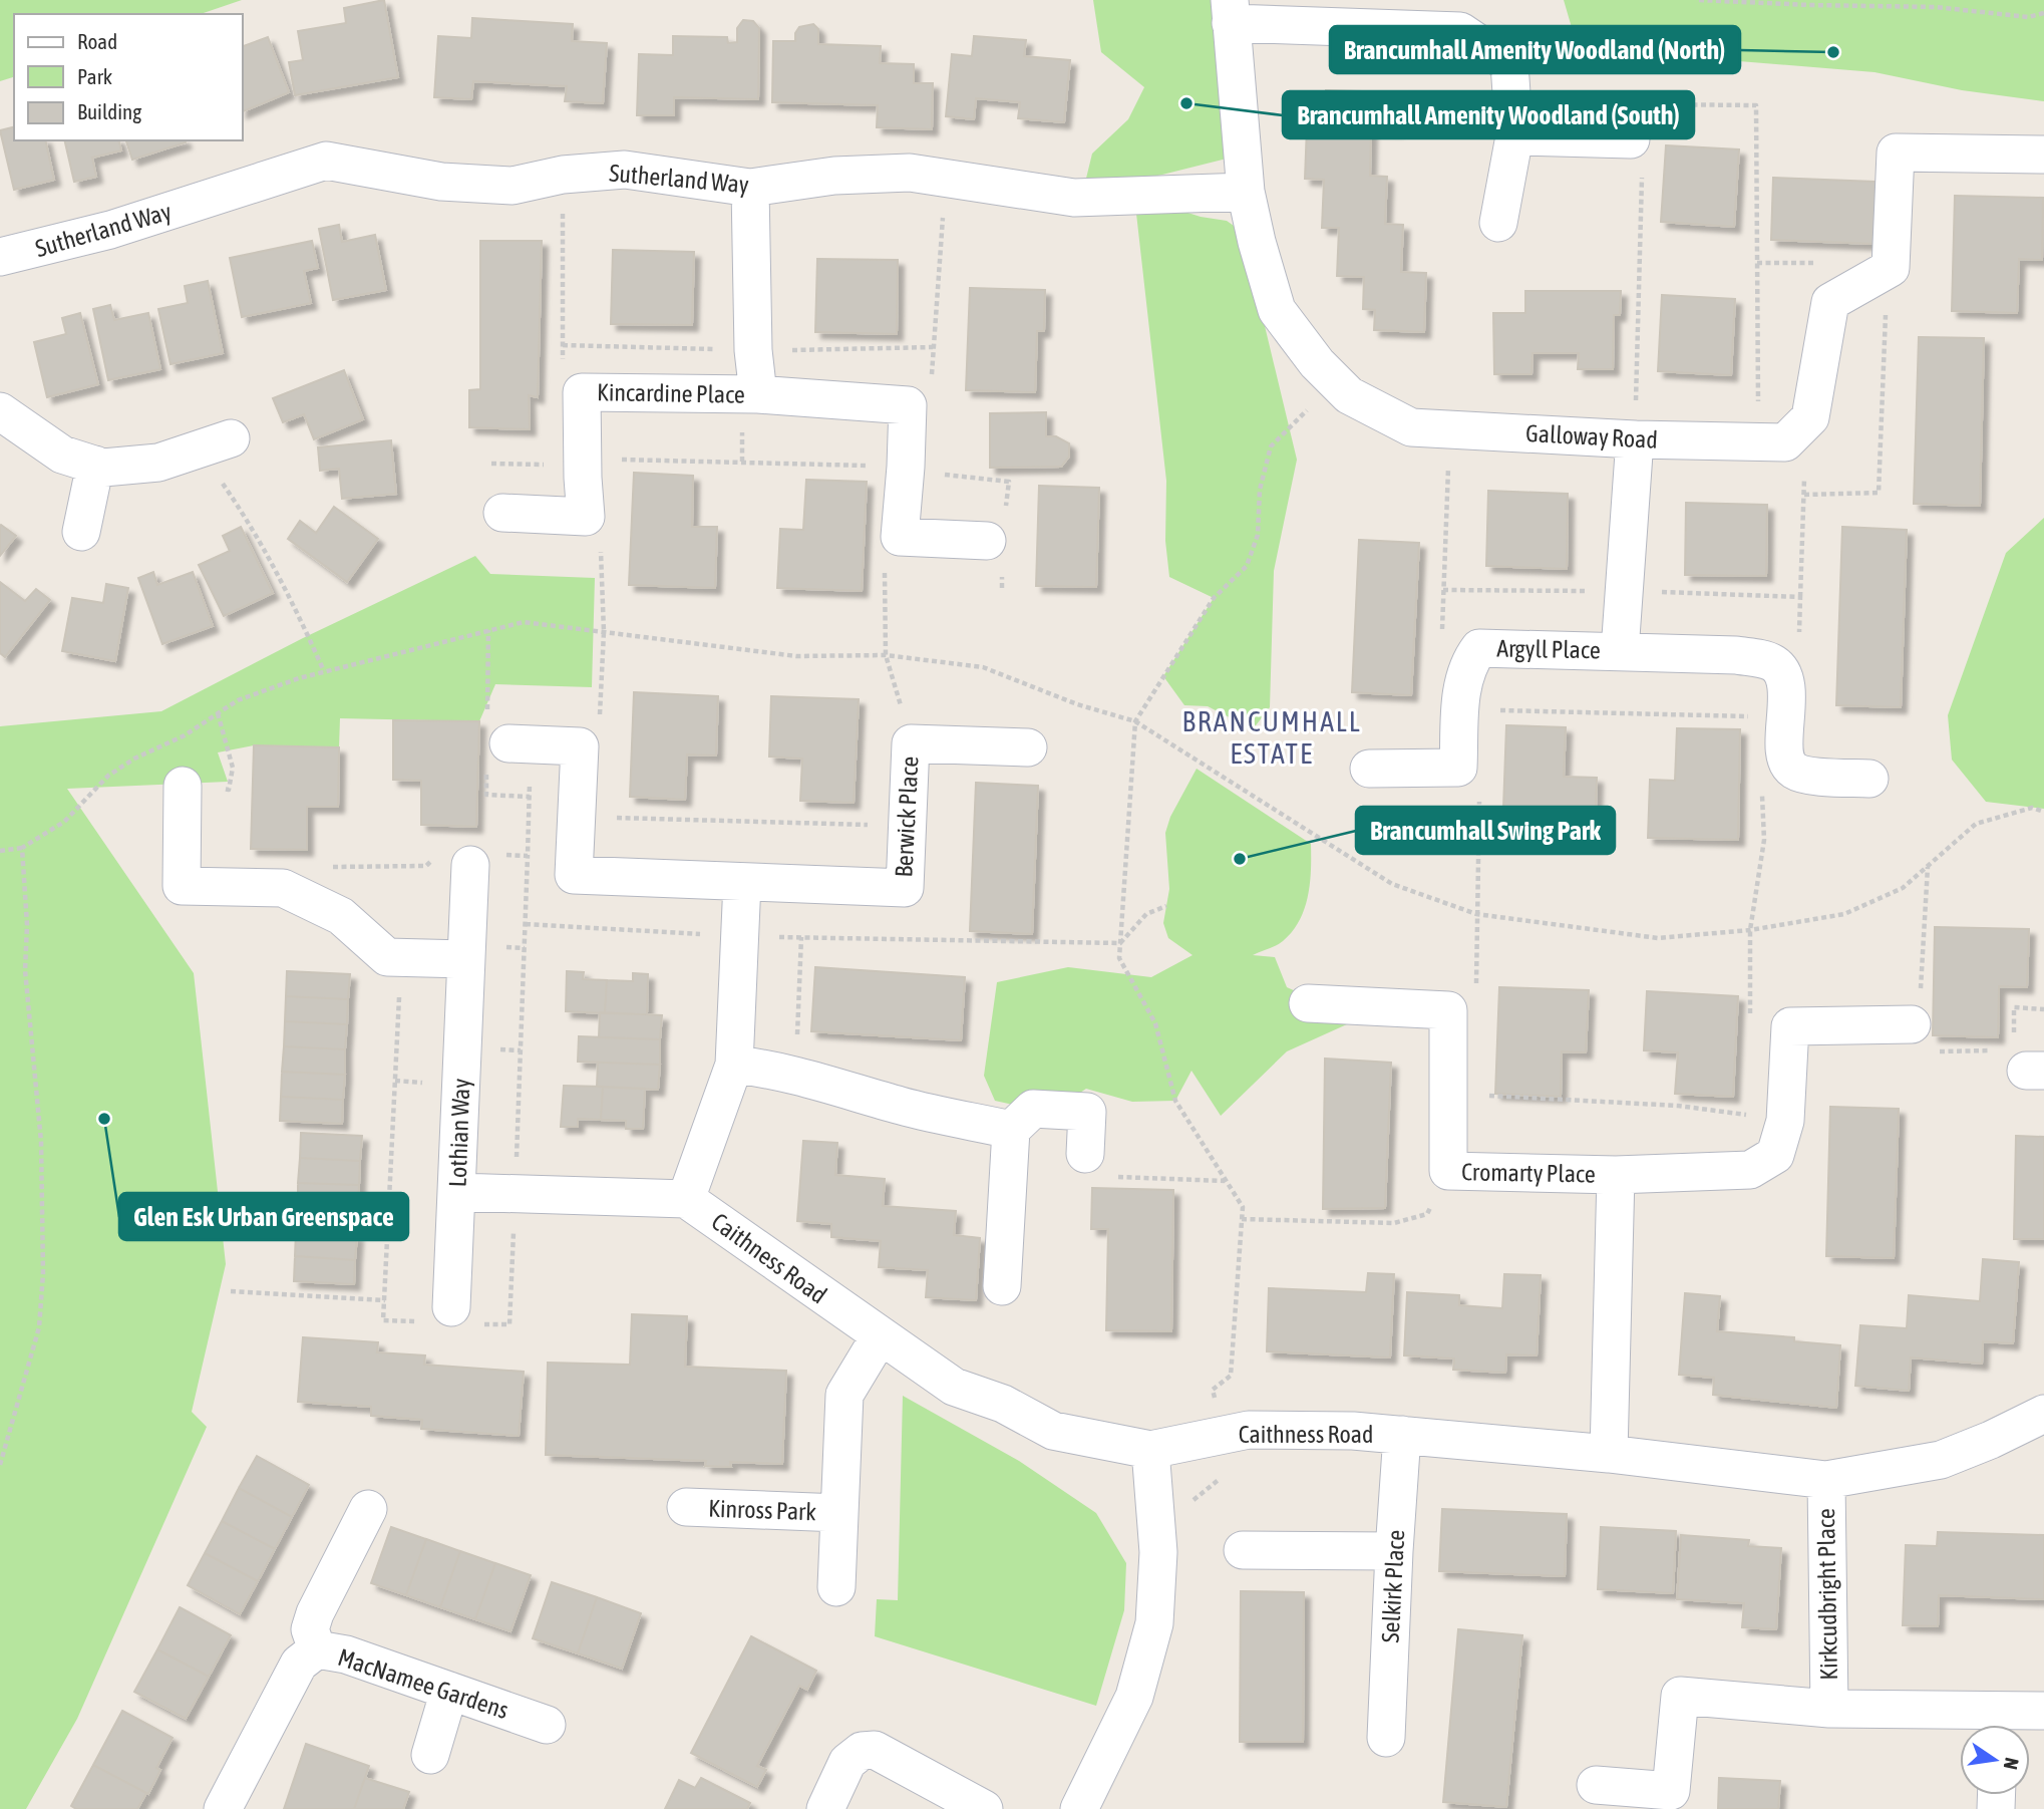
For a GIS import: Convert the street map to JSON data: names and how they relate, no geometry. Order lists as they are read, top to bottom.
{
  "streets": {
    "street": [
      "Sutherland Way",
      "Kincardine Place",
      "Galloway Road",
      "Argyll Place",
      "Berwick Place",
      "Lothian Way",
      "Cromarty Place",
      "Caithness Road",
      "Kinross Park",
      "Selkirk Place",
      "Kirkcudbright Place",
      "MacNamee Gardens"
    ]
  },
  "crossings": [
    ["Sutherland Way", "Kincardine Place"],
    ["Sutherland Way", "Galloway Road"],
    ["Galloway Road", "Argyll Place"],
    ["Lothian Way", "Caithness Road"],
    ["Cromarty Place", "Caithness Road"],
    ["Caithness Road", "Kinross Park"],
    ["Caithness Road", "Selkirk Place"],
    ["Caithness Road", "Kirkcudbright Place"]
  ],
  "districts": ["BRANCUMHALL ESTATE"],
  "places": [
    "Brancumhall Amenity Woodland (North)",
    "Brancumhall Amenity Woodland (South)",
    "Brancumhall Swing Park",
    "Glen Esk Urban Greenspace"
  ],
  "legend": ["Road", "Park", "Building"],
  "north": "right"
}
